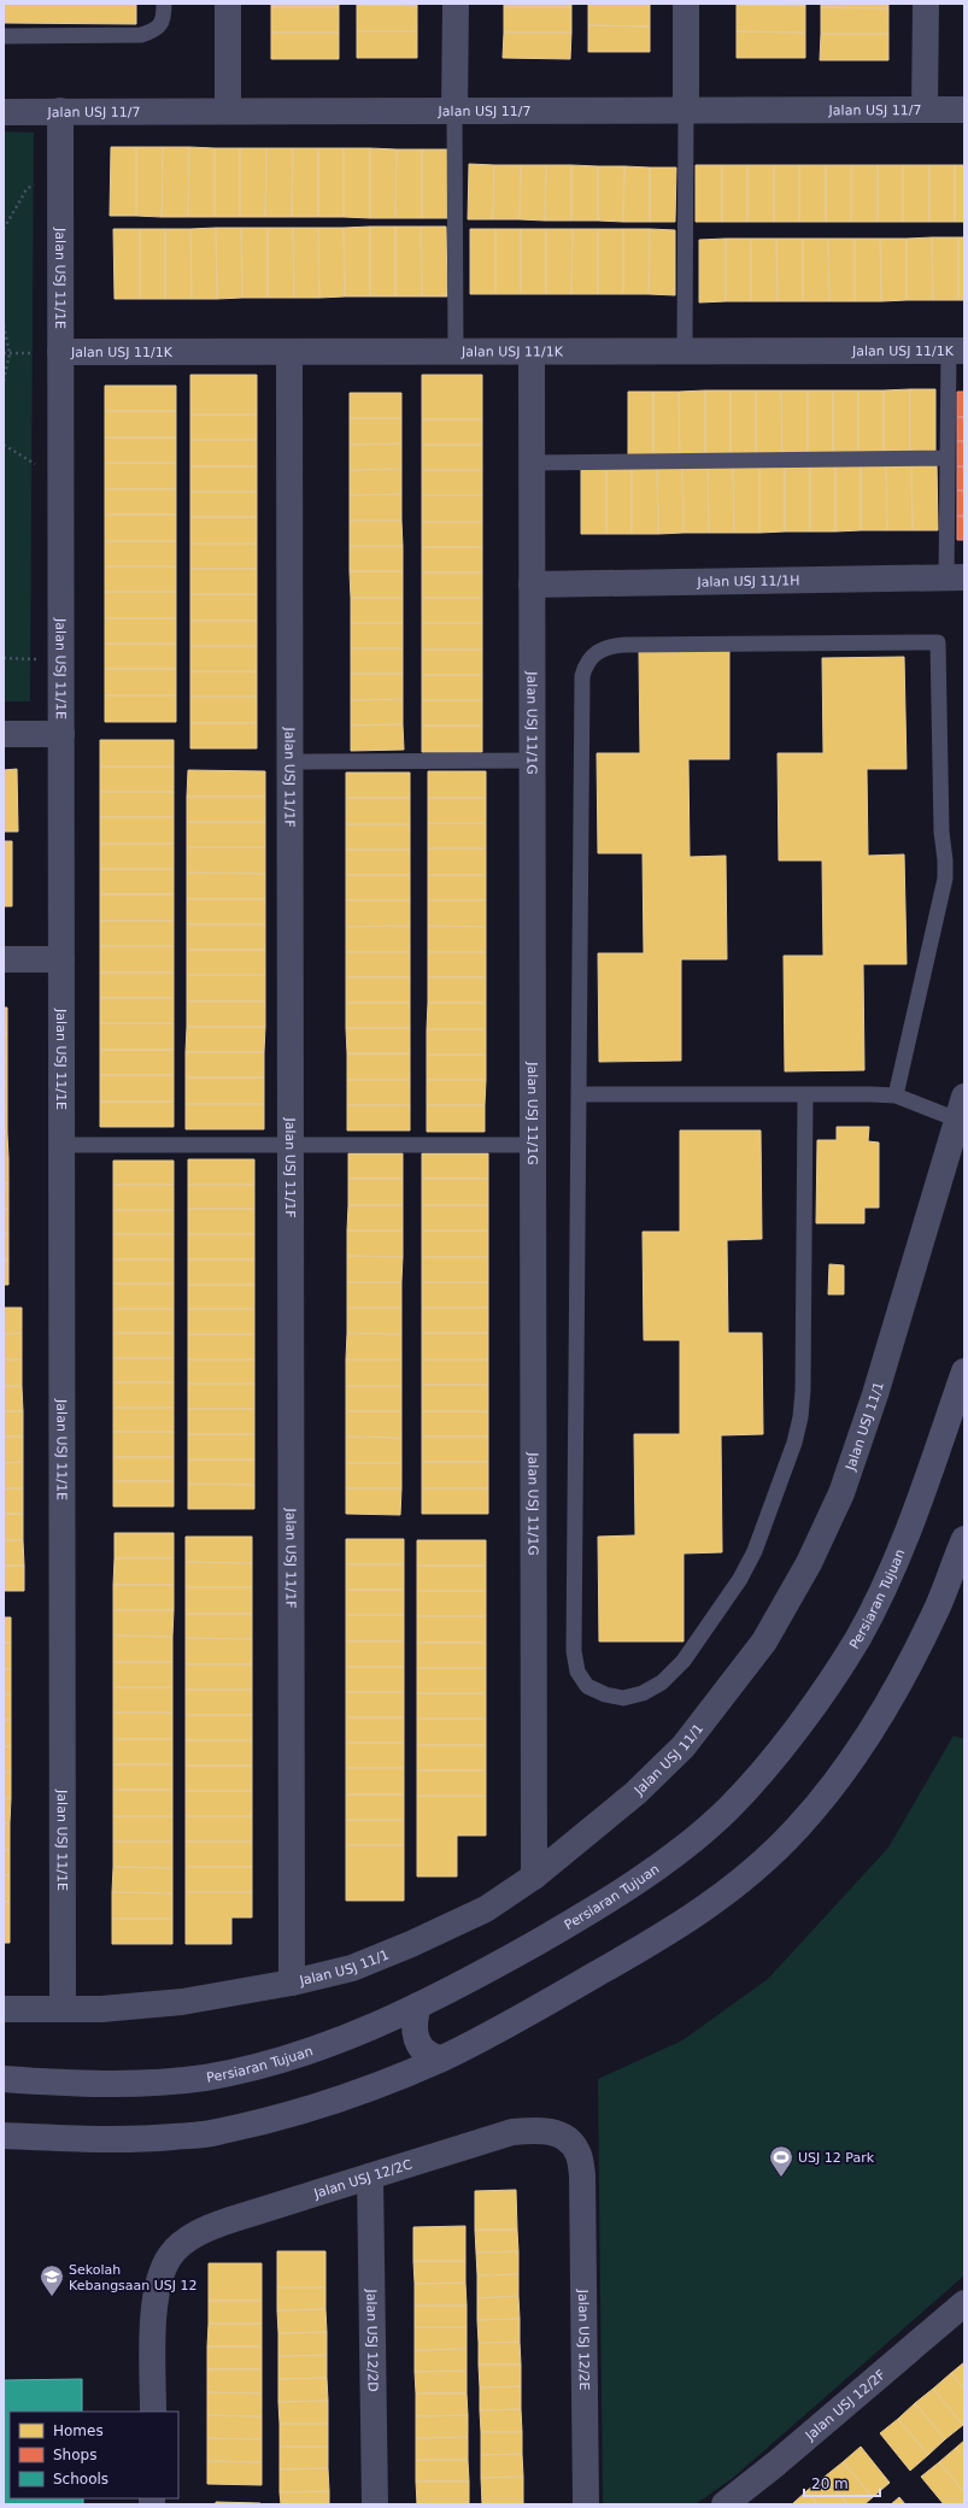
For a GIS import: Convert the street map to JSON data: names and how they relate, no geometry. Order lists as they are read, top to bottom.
{
  "streets": {
    "main road": ["Persiaran Tujuan"],
    "street": [
      "Jalan USJ 11/7",
      "Jalan USJ 11/1E",
      "Jalan USJ 11/1K",
      "Jalan USJ 11/1H",
      "Jalan USJ 11/1G",
      "Jalan USJ 11/1F",
      "Jalan USJ 11/1",
      "Jalan USJ 12/2C",
      "Jalan USJ 12/2E",
      "Jalan USJ 12/2D",
      "Jalan USJ 12/2F"
    ]
  },
  "crossings": [
    ["Jalan USJ 11/7", "Jalan USJ 11/1E"],
    ["Jalan USJ 11/1E", "Jalan USJ 11/1K"],
    ["Jalan USJ 11/1E", "Jalan USJ 11/1"],
    ["Jalan USJ 11/1K", "Jalan USJ 11/1G"],
    ["Jalan USJ 11/1K", "Jalan USJ 11/1F"],
    ["Jalan USJ 11/1H", "Jalan USJ 11/1G"],
    ["Jalan USJ 11/1G", "Jalan USJ 11/1"],
    ["Jalan USJ 11/1F", "Jalan USJ 11/1"],
    ["Jalan USJ 12/2C", "Jalan USJ 12/2E"],
    ["Jalan USJ 12/2C", "Jalan USJ 12/2D"]
  ],
  "places": {
    "sports": ["USJ 12 Park"],
    "school or university": ["Sekolah Kebangsaan USJ 12"]
  },
  "legend": ["Homes", "Shops", "Schools"],
  "scale_bar": "20 m"
}
